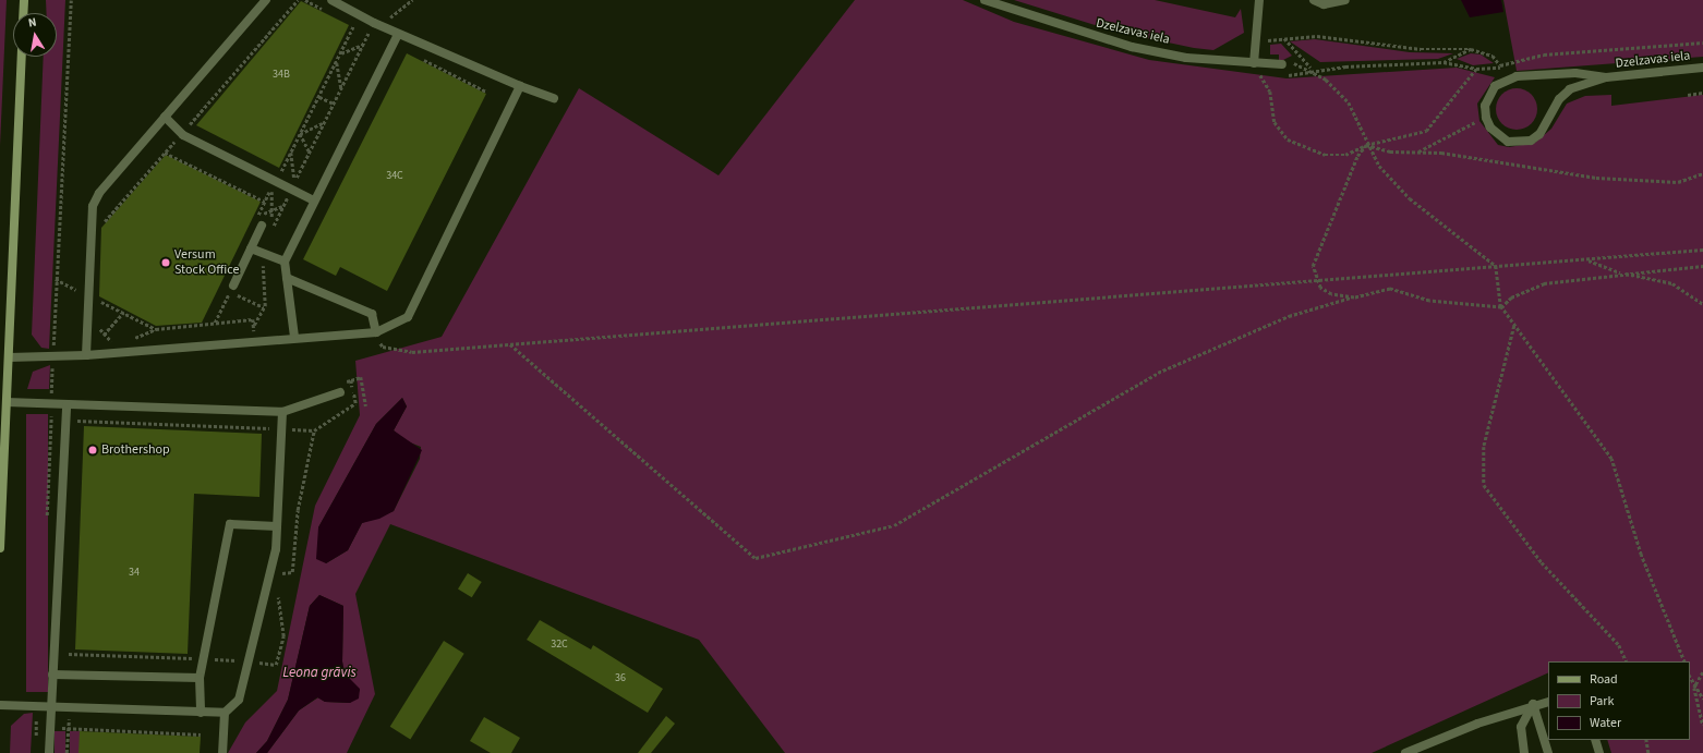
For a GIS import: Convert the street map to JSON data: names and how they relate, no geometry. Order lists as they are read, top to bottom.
{
  "streets": {
    "street": ["Dzelzavas iela"]
  },
  "water": ["Leona grāvis"],
  "places": ["Versum Stock Office", "Brothershop"],
  "house_numbers": [
    "34B",
    "34C",
    "34",
    "32C",
    "36"
  ],
  "legend": ["Road", "Park", "Water"],
  "north": "top"
}
